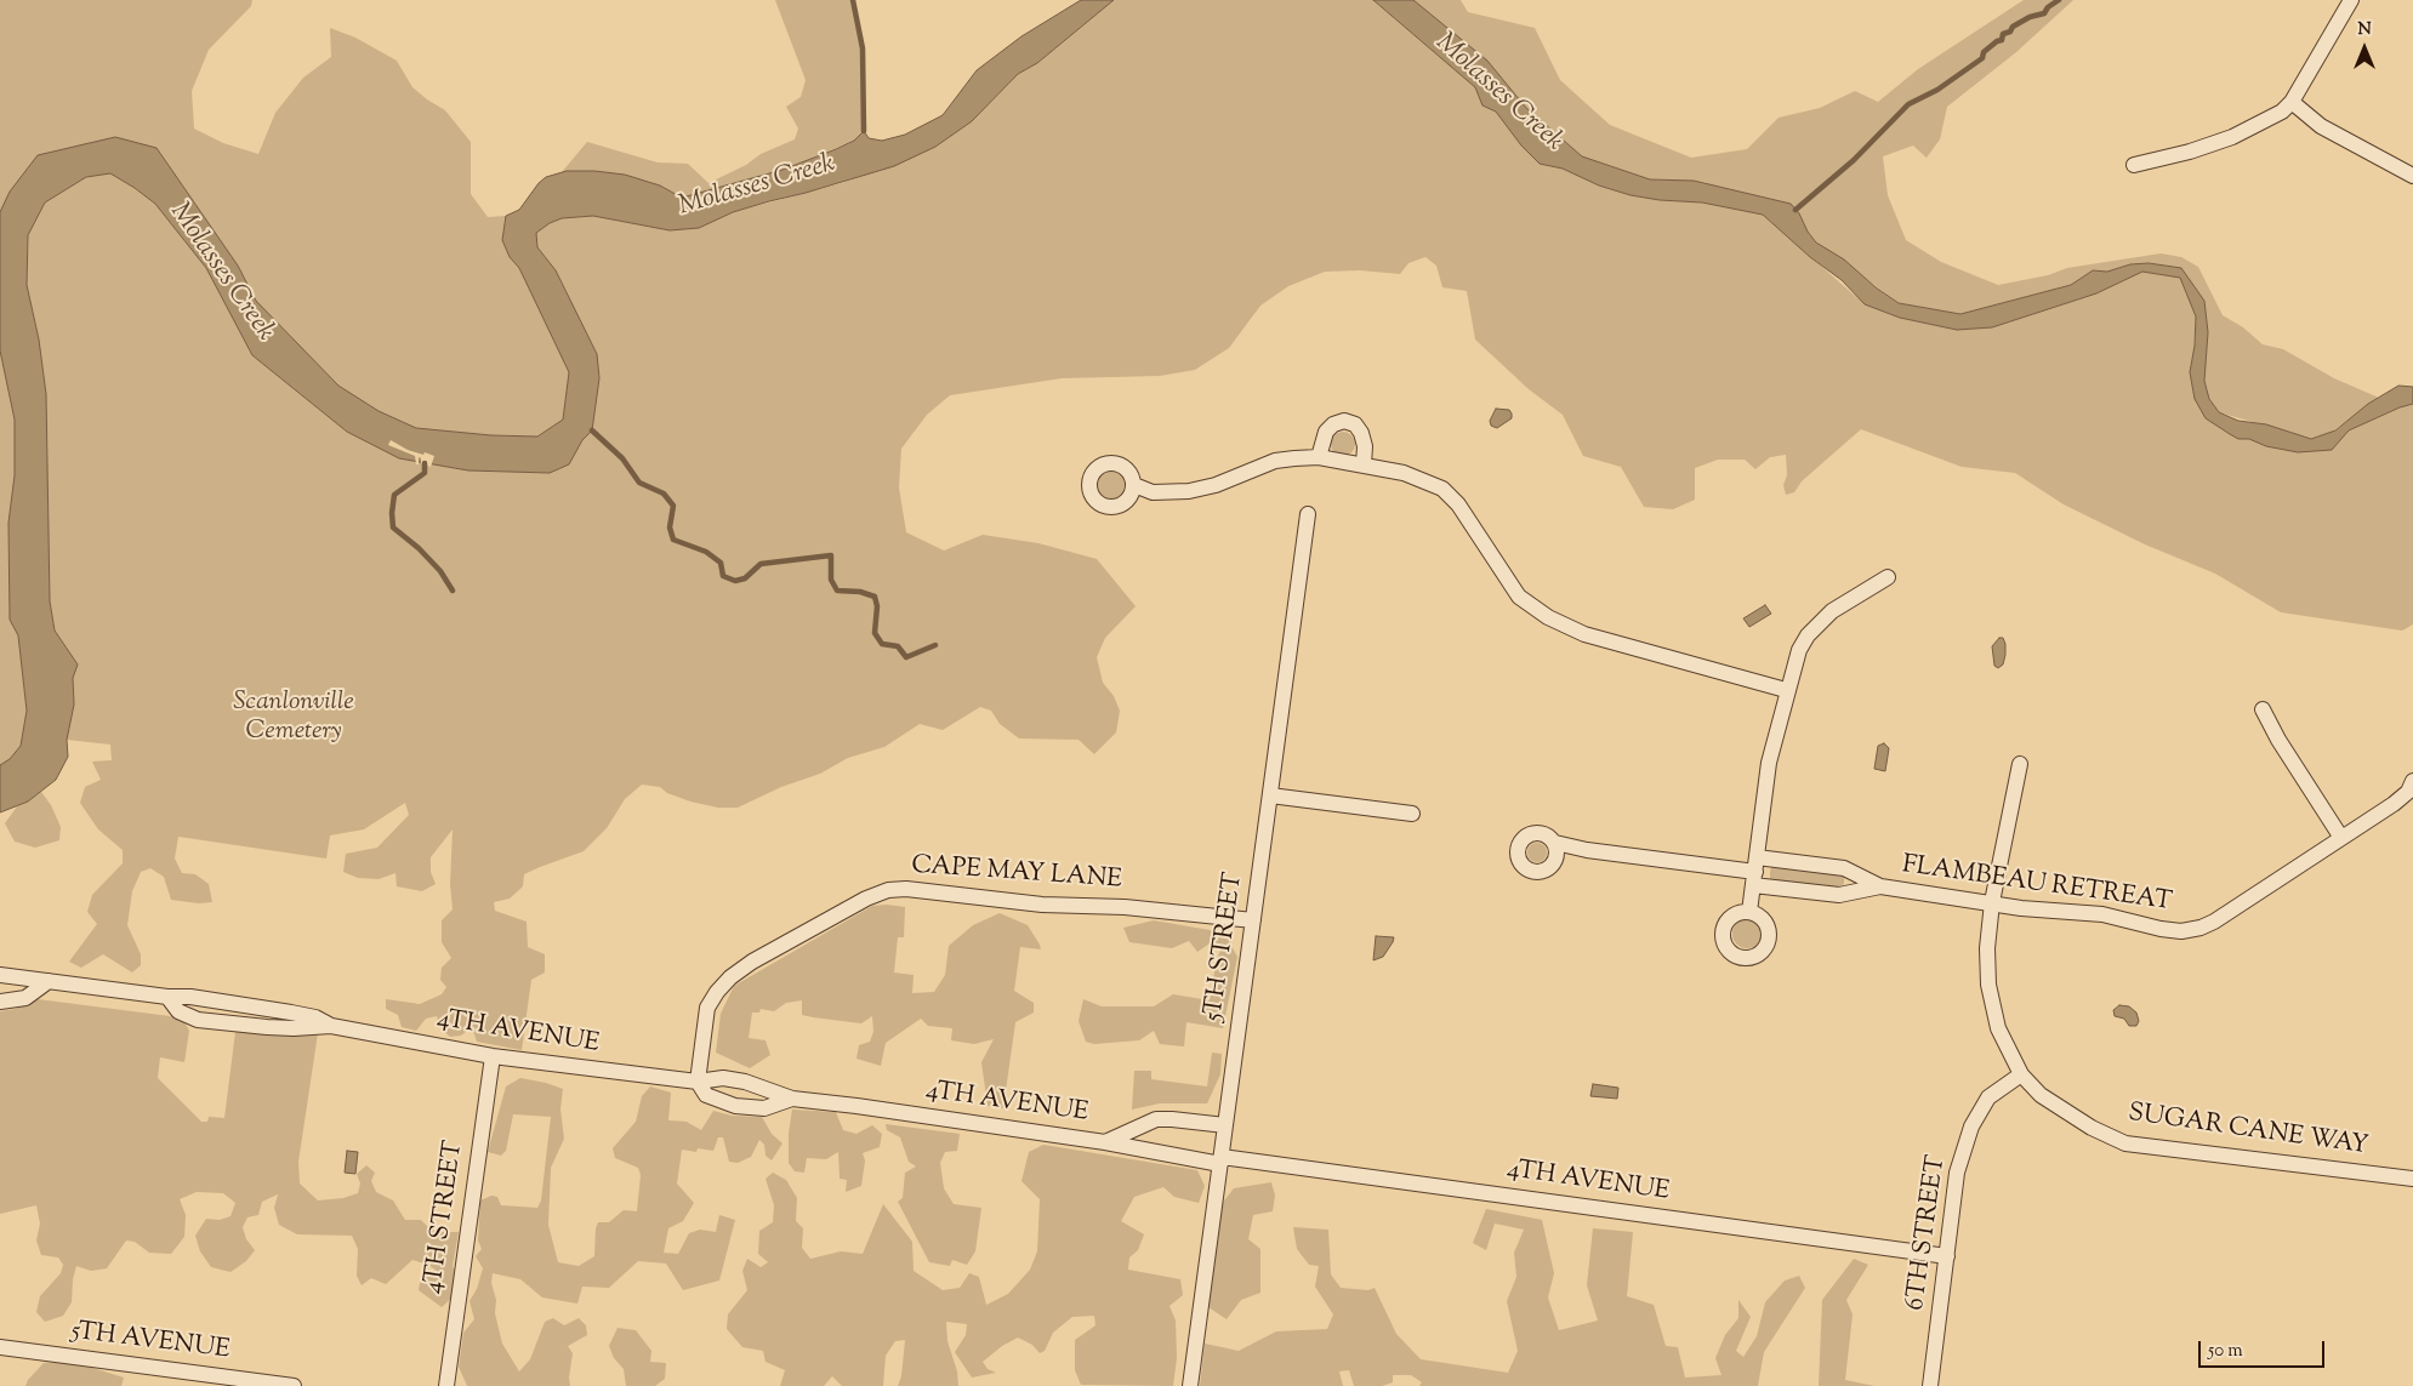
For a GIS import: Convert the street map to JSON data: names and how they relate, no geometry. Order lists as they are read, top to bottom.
{
  "streets": {
    "street": [
      "CAPE MAY LANE",
      "FLAMBEAU RETREAT",
      "5TH STREET",
      "4TH AVENUE",
      "SUGAR CANE WAY",
      "4TH STREET",
      "6TH STREET",
      "5TH AVENUE"
    ]
  },
  "crossings": [
    ["CAPE MAY LANE", "5TH STREET"],
    ["CAPE MAY LANE", "4TH AVENUE"],
    ["FLAMBEAU RETREAT", "SUGAR CANE WAY"],
    ["5TH STREET", "4TH AVENUE"],
    ["4TH AVENUE", "4TH STREET"],
    ["4TH AVENUE", "6TH STREET"],
    ["SUGAR CANE WAY", "6TH STREET"]
  ],
  "water": ["Molasses Creek"],
  "parks": ["Scanlonville Cemetery"],
  "scale_bar": "50 m",
  "north": "top"
}
